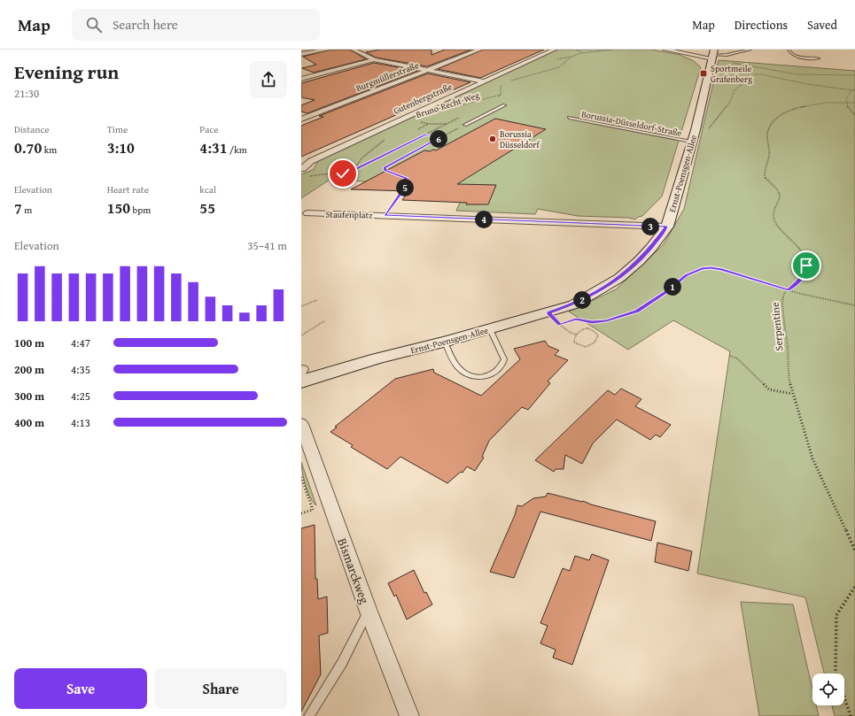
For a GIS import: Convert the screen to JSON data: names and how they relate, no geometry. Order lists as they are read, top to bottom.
{
  "streets": {
    "street": [
      "Burgmüllerstraße",
      "Gutenbergstraße",
      "Ernst-Poensgen-Allee",
      "Staufenplatz",
      "Bismarckweg"
    ],
    "lane": ["Borussia-Düsseldorf-Straße"],
    "path": ["Bruno-Recht-Weg", "Serpentine"]
  },
  "crossings": [
    ["Borussia-Düsseldorf-Straße", "Ernst-Poensgen-Allee"],
    ["Ernst-Poensgen-Allee", "Staufenplatz"]
  ],
  "places": {
    "transit": ["Sportmeile Grafenberg"],
    "other": ["Borussia Düsseldorf"]
  },
  "page": {
    "header": "Map",
    "search": "Search here",
    "nav": ["Map", "Directions", "Saved"],
    "heading": ["Evening run", "21:30"],
    "stats": [
      ["Distance", "0.70 km"],
      ["Time", "3:10"],
      ["Pace", "4:31 /km"],
      ["Elevation", "7 m"],
      ["Heart rate", "150 bpm"],
      ["kcal", "55"]
    ],
    "pins": [
      "6",
      "5",
      "4",
      "3",
      "1",
      "2"
    ],
    "chart": ["Elevation", "35–41 m"],
    "list": [
      {
        "name": "100 m",
        "note": "4:47"
      },
      {
        "name": "200 m",
        "note": "4:35"
      },
      {
        "name": "300 m",
        "note": "4:25"
      },
      {
        "name": "400 m",
        "note": "4:13"
      }
    ],
    "buttons": ["Save", "Share"]
  }
}
